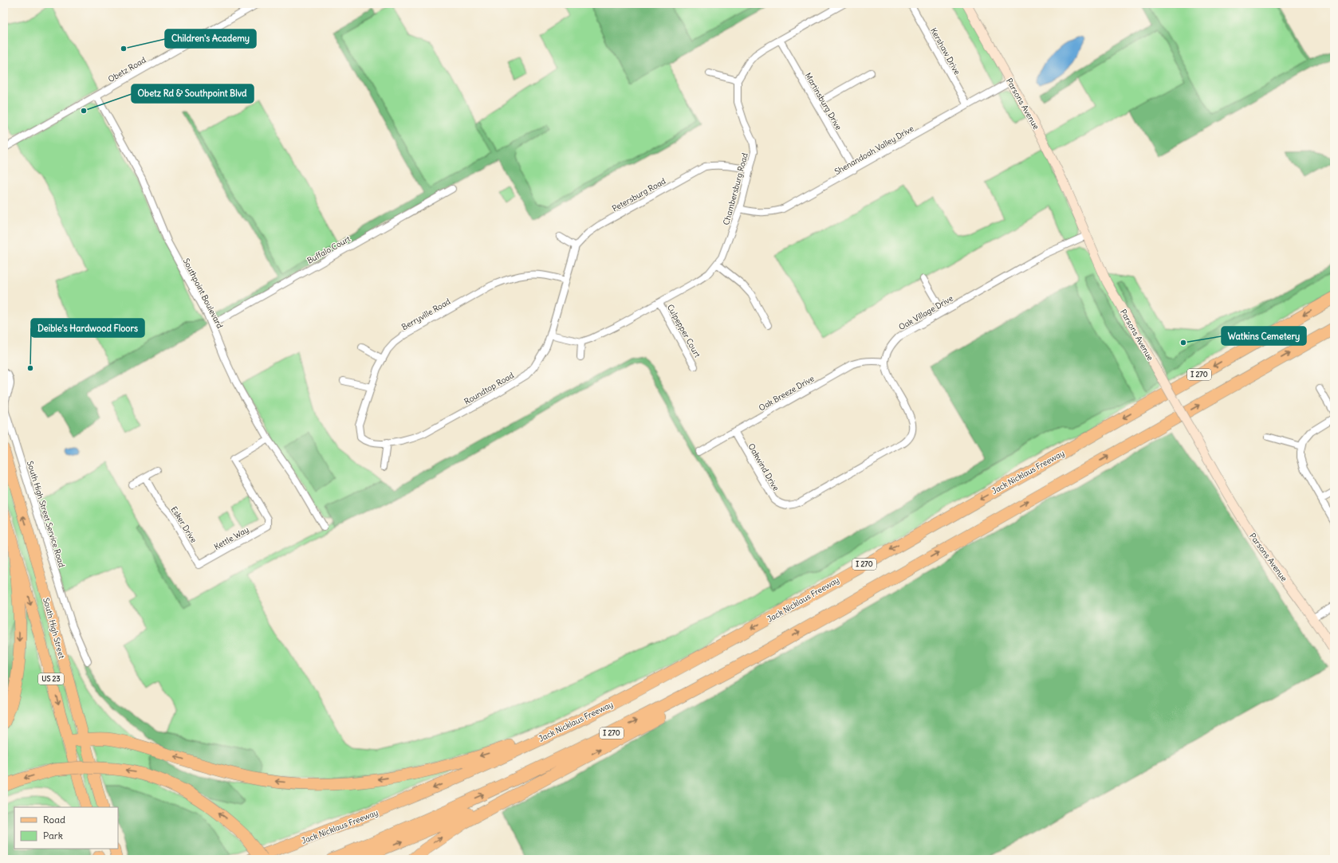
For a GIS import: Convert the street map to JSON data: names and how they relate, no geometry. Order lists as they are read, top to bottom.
{
  "streets": {
    "highway": ["I 270", "Jack Nicklaus Freeway"],
    "main road": ["South High Street", "US 23"],
    "street": [
      "Kershaw Drive",
      "Obetz Road",
      "Martinsburg Drive",
      "Parsons Avenue",
      "Shenandoah Valley Drive",
      "Chambersburg Road",
      "Petersburg Road",
      "Buffalo Court",
      "Southpoint Boulevard",
      "Oak Village Drive",
      "Berryville Road",
      "Culpepper Court",
      "Roundtop Road",
      "Oak Breeze Drive",
      "Oakwind Drive",
      "South High Street Service Road",
      "Esker Drive",
      "Kettle Way"
    ]
  },
  "crossings": [
    ["Kershaw Drive", "Shenandoah Valley Drive"],
    ["Obetz Road", "Southpoint Boulevard"],
    ["Martinsburg Drive", "Shenandoah Valley Drive"],
    ["Martinsburg Drive", "Chambersburg Road"],
    ["Parsons Avenue", "Shenandoah Valley Drive"],
    ["Parsons Avenue", "Oak Village Drive"],
    ["Shenandoah Valley Drive", "Chambersburg Road"],
    ["Chambersburg Road", "Petersburg Road"],
    ["Chambersburg Road", "Culpepper Court"],
    ["Petersburg Road", "Berryville Road"],
    ["Petersburg Road", "Roundtop Road"],
    ["Buffalo Court", "Southpoint Boulevard"],
    ["Southpoint Boulevard", "Kettle Way"],
    ["Oak Village Drive", "Oak Breeze Drive"],
    ["Oak Village Drive", "Oakwind Drive"],
    ["Berryville Road", "Roundtop Road"],
    ["Oak Breeze Drive", "Oakwind Drive"],
    ["Esker Drive", "Kettle Way"]
  ],
  "places": [
    "Children's Academy",
    "Obetz Rd & Southpoint Blvd",
    "Watkins Cemetery",
    "Deible's Hardwood Floors"
  ],
  "legend": ["Road", "Park"]
}
